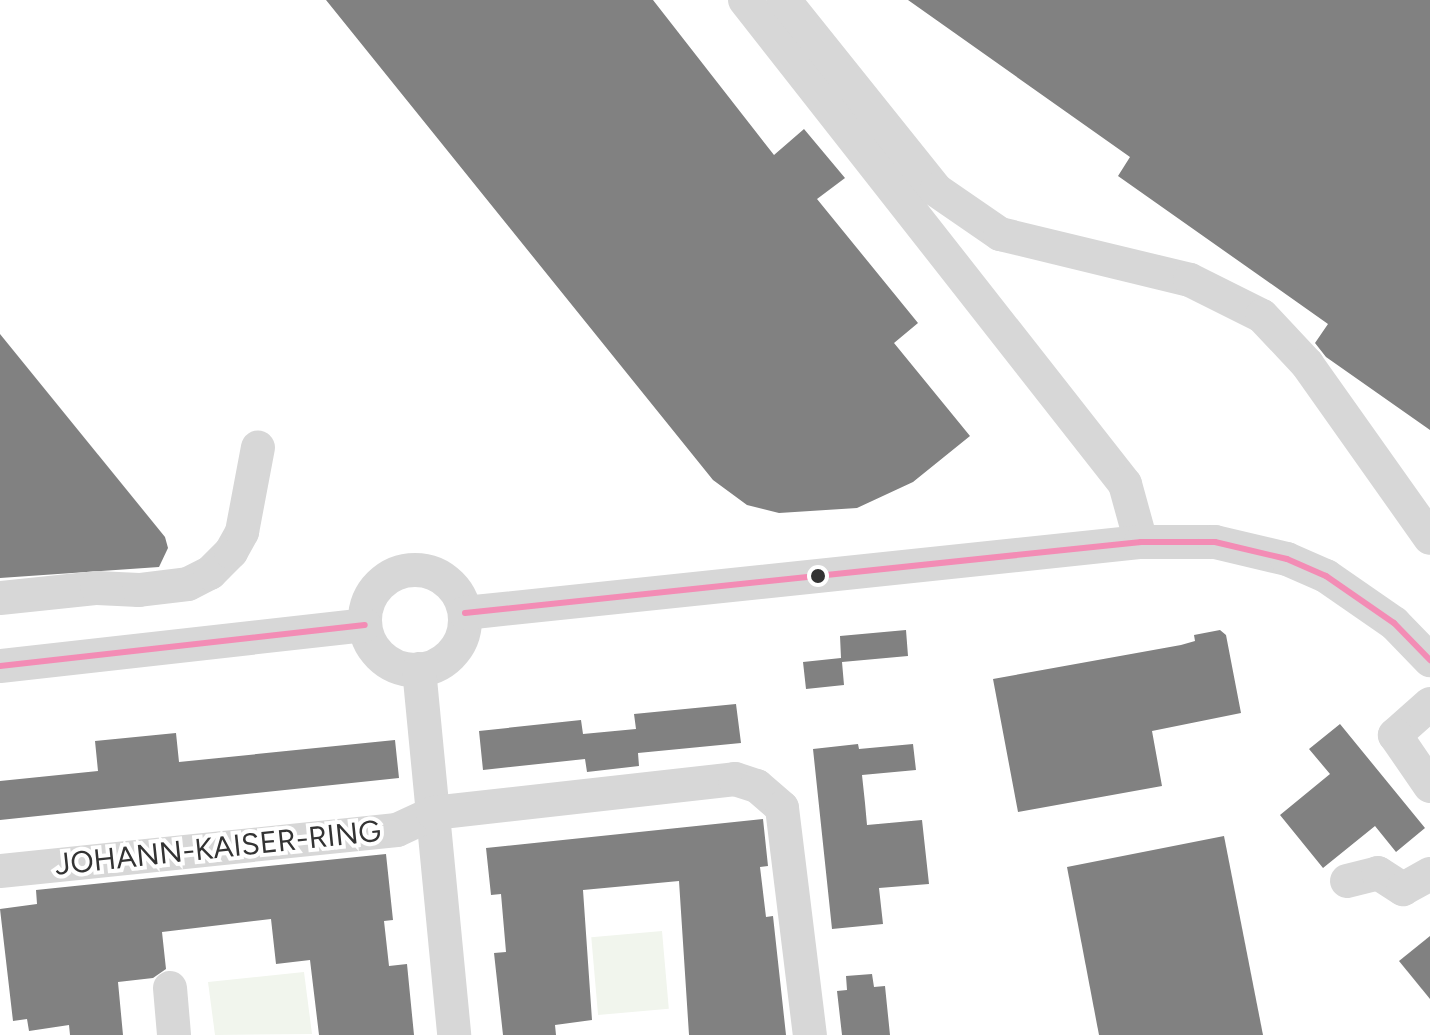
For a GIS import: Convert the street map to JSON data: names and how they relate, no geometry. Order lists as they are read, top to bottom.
{
  "streets": {
    "street": ["JOHANN-KAISER-RING"]
  }
}
